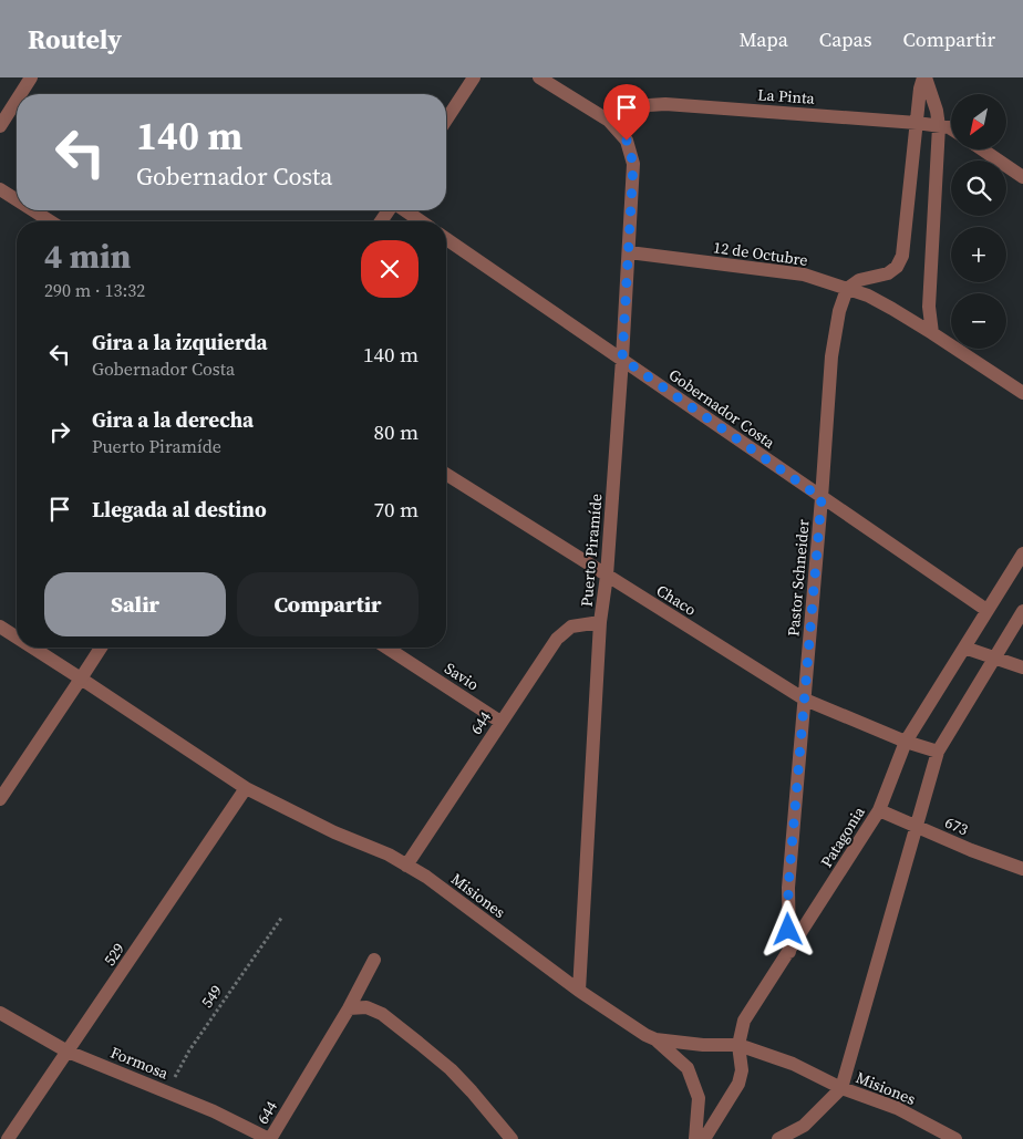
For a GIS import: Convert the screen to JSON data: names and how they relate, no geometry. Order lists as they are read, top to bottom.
{
  "streets": {
    "street": [
      "La Pinta",
      "12 de Octubre",
      "Gobernador Costa",
      "Puerto Piramíde",
      "Pastor Schneider",
      "Chaco",
      "Savio",
      "644",
      "673",
      "Patagonia",
      "Misiones",
      "529",
      "Formosa"
    ],
    "path": ["549"]
  },
  "crossings": [
    ["La Pinta", "Puerto Piramíde"],
    ["12 de Octubre", "Puerto Piramíde"],
    ["12 de Octubre", "Pastor Schneider"],
    ["Gobernador Costa", "Puerto Piramíde"],
    ["Gobernador Costa", "Pastor Schneider"],
    ["Gobernador Costa", "Patagonia"],
    ["Puerto Piramíde", "Chaco"],
    ["Puerto Piramíde", "644"],
    ["Puerto Piramíde", "Misiones"],
    ["Pastor Schneider", "Chaco"],
    ["Pastor Schneider", "Patagonia"],
    ["Chaco", "Patagonia"],
    ["Savio", "644"],
    ["644", "Misiones"],
    ["644", "Formosa"],
    ["673", "Patagonia"],
    ["Patagonia", "Misiones"],
    ["Misiones", "529"],
    ["529", "Formosa"],
    ["549", "Formosa"]
  ],
  "north": "bottom left",
  "page": {
    "header": "Routely",
    "nav": ["Mapa", "Capas", "Compartir"],
    "map_buttons": ["+", "−"],
    "turn": ["140 m", "Gobernador Costa"],
    "heading": ["4 min", "290 m · 13:32"],
    "list": [
      {
        "name": "Gira a la izquierda",
        "note": "Gobernador Costa",
        "value": "140 m"
      },
      {
        "name": "Gira a la derecha",
        "note": "Puerto Piramíde",
        "value": "80 m"
      },
      {
        "name": "Llegada al destino",
        "value": "70 m"
      }
    ],
    "buttons": ["Salir", "Compartir"]
  }
}
